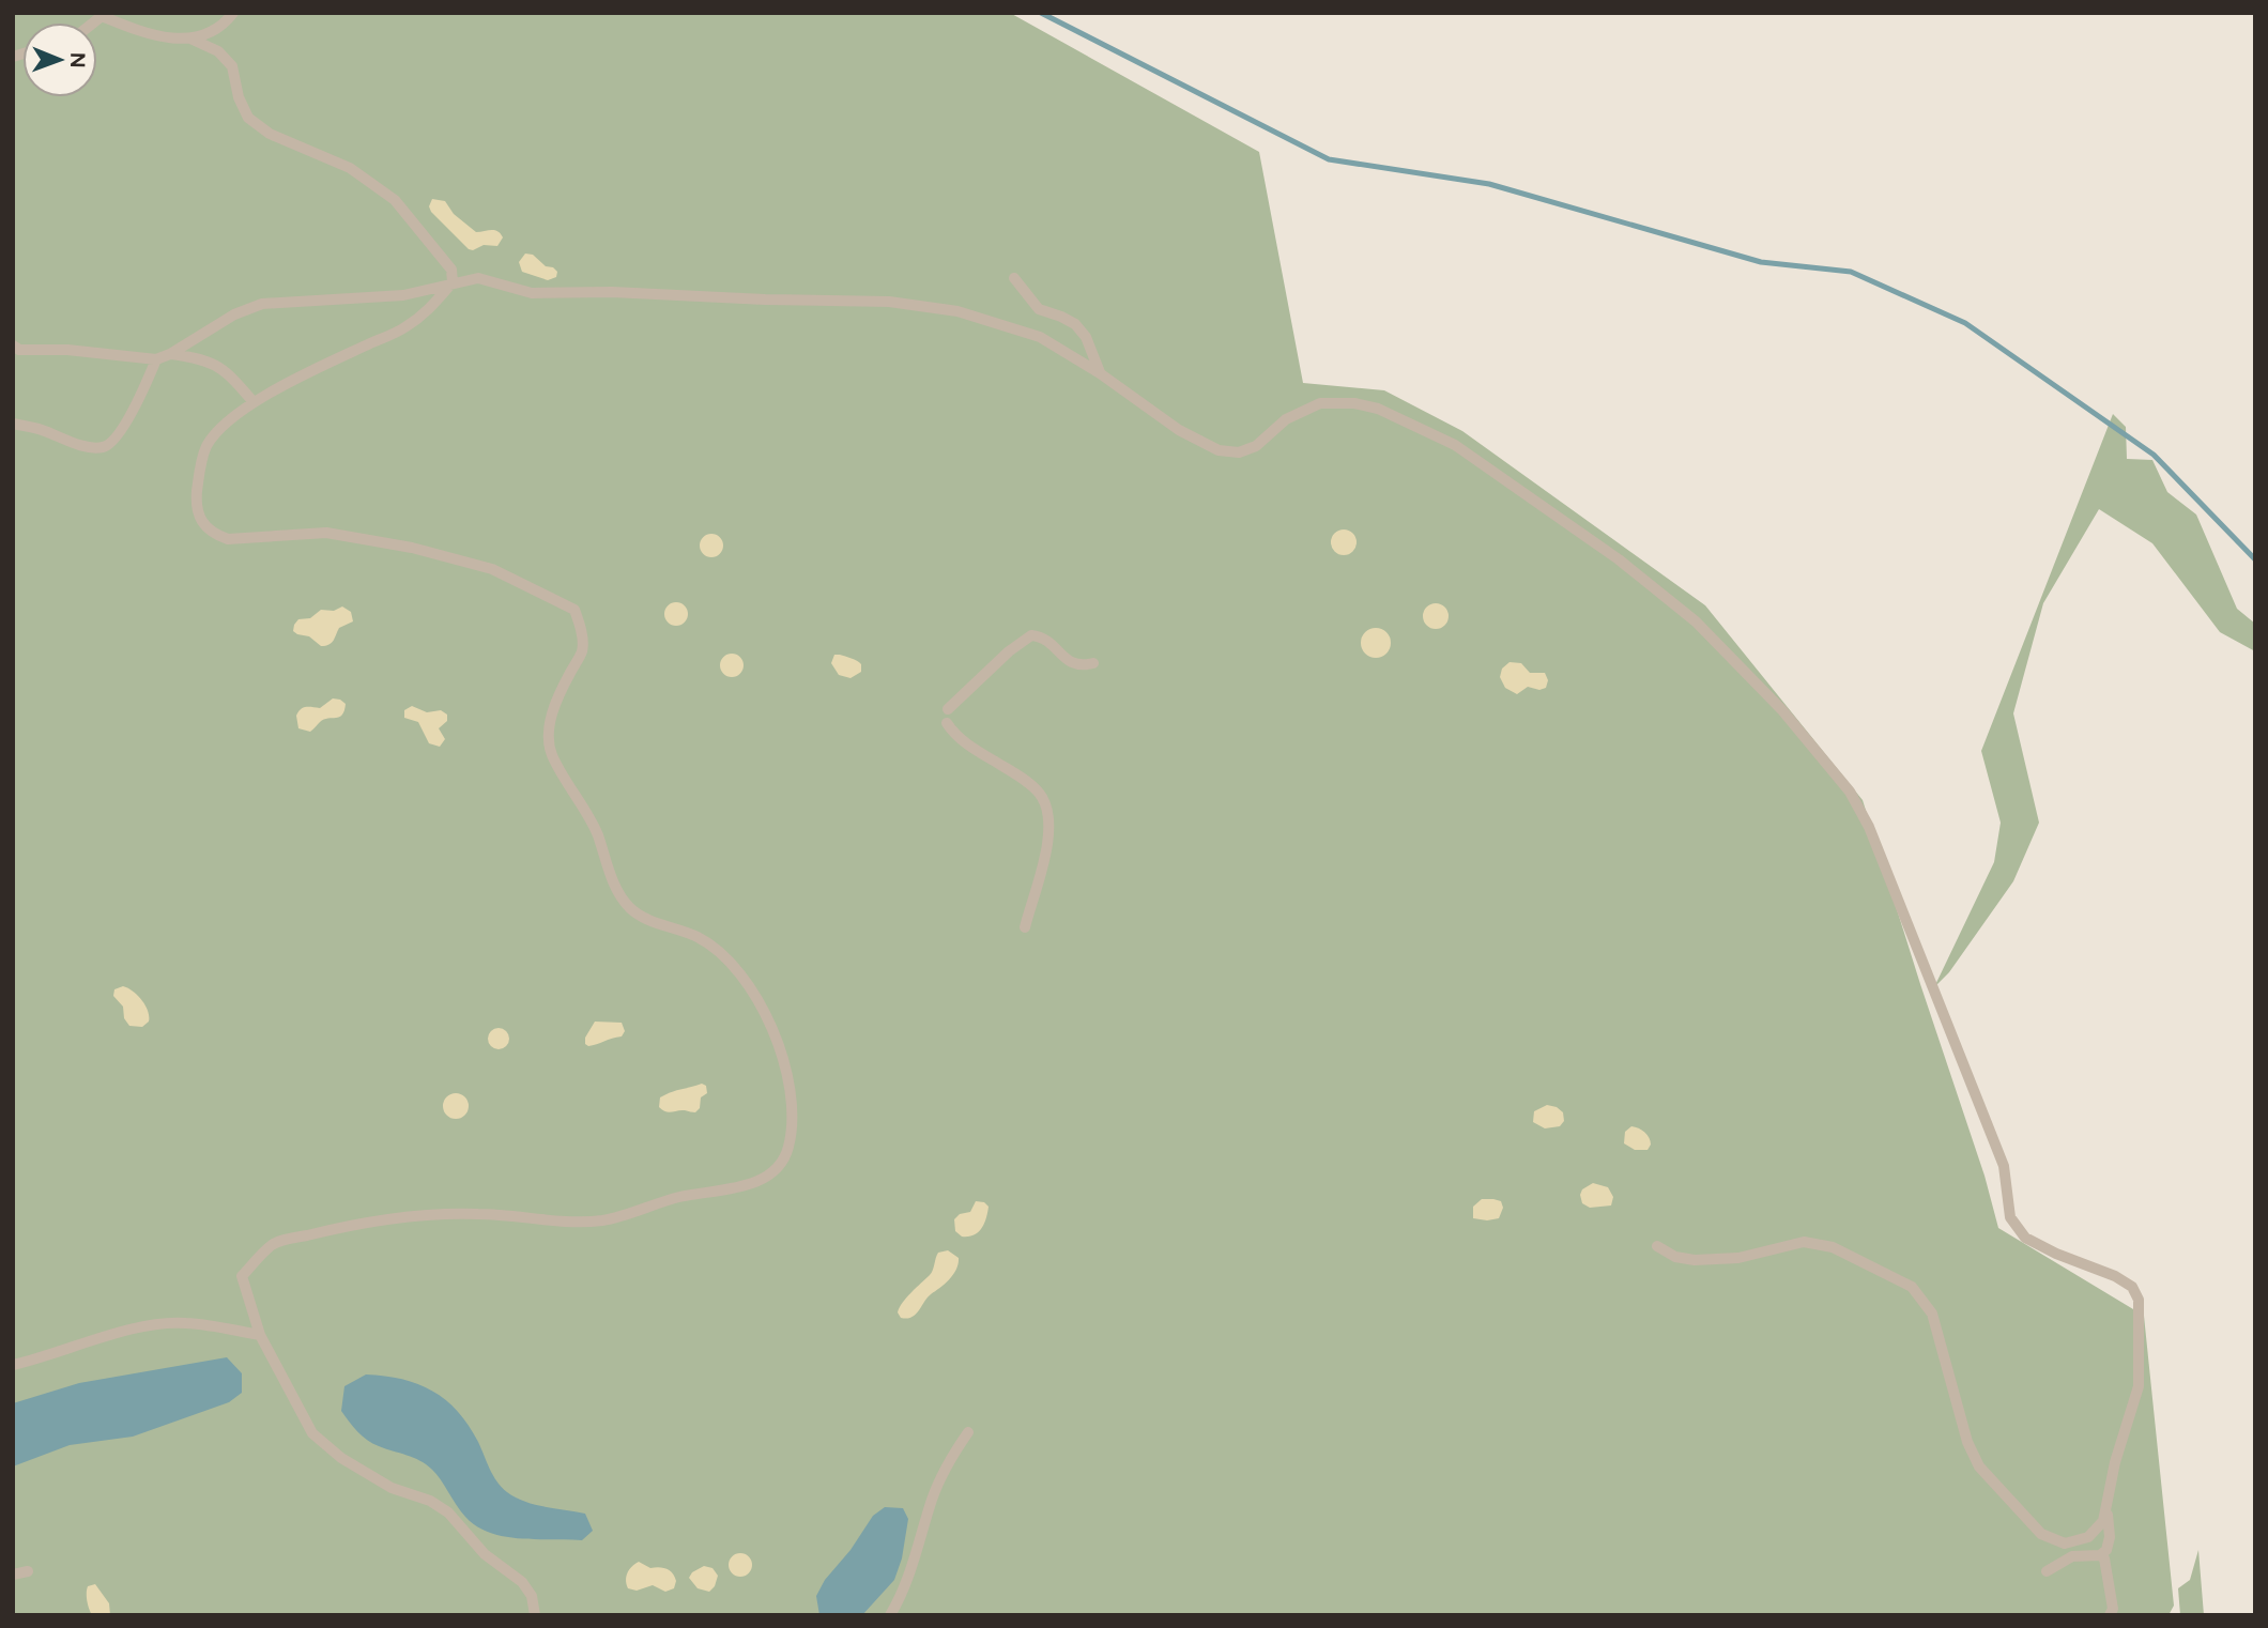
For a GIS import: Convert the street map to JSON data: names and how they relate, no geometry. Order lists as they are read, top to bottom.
{
  "north": "right"
}
